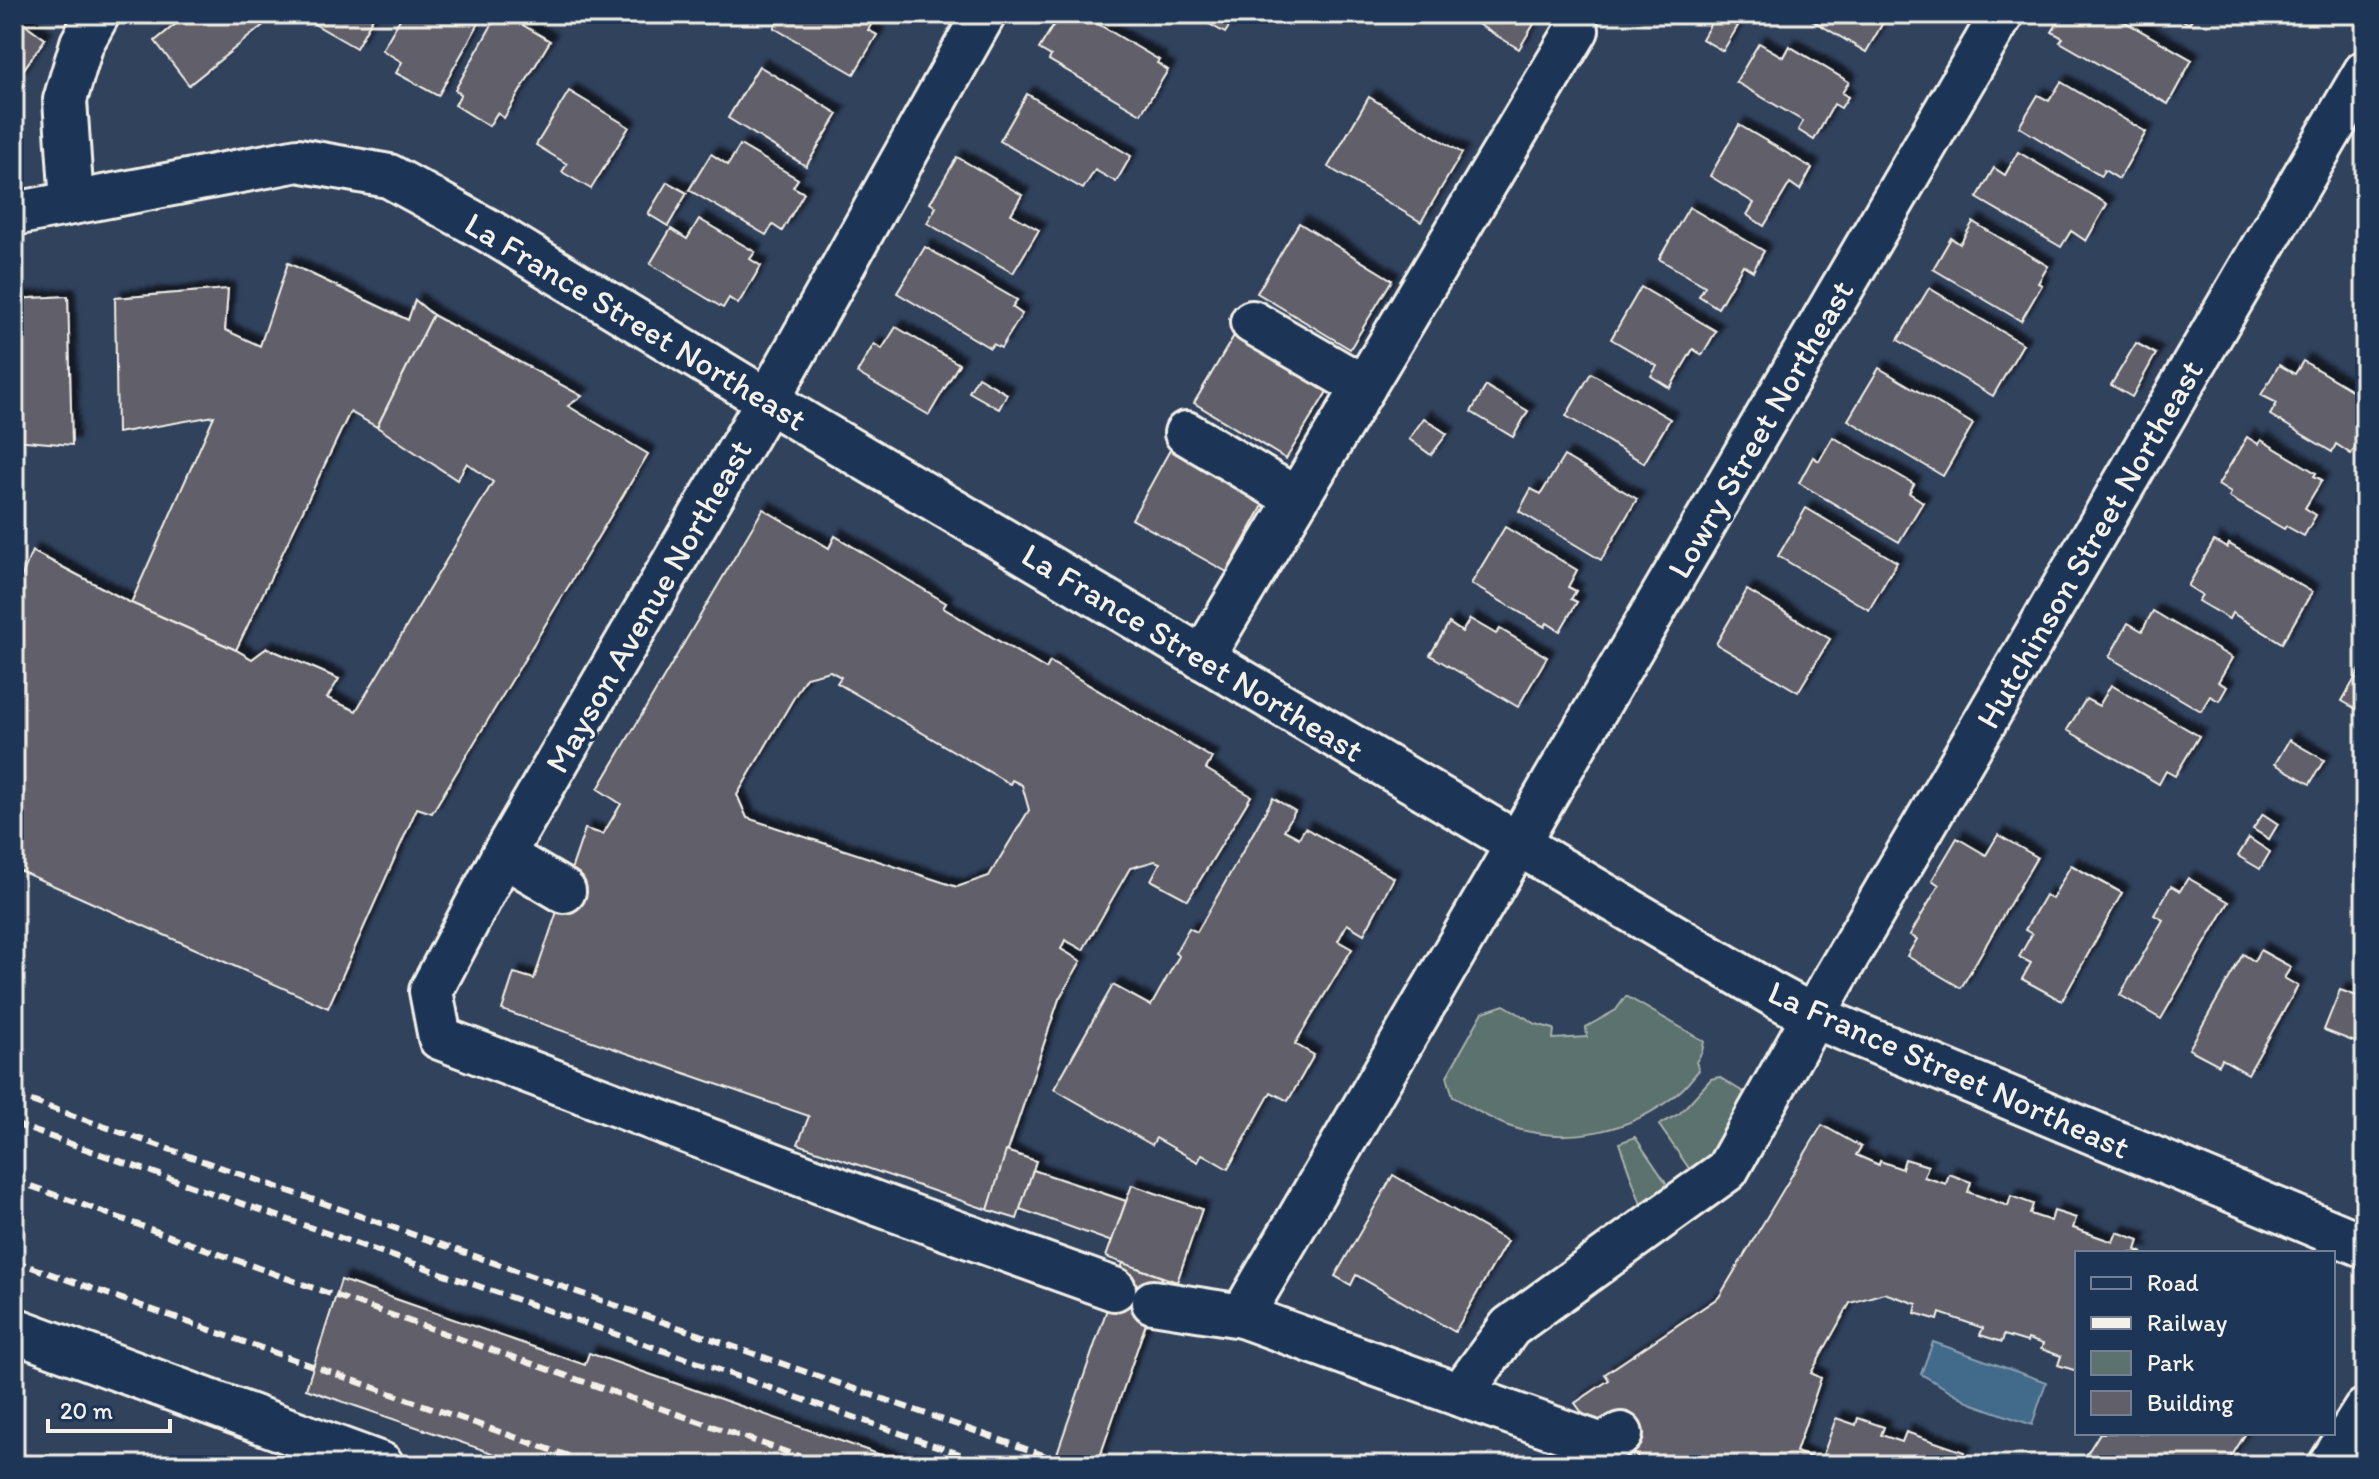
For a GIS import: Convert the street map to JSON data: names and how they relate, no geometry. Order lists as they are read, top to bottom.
{
  "streets": {
    "street": [
      "La France Street Northeast",
      "Lowry Street Northeast",
      "Hutchinson Street Northeast",
      "Mayson Avenue Northeast"
    ]
  },
  "crossings": [
    ["La France Street Northeast", "Lowry Street Northeast"],
    ["La France Street Northeast", "Hutchinson Street Northeast"],
    ["La France Street Northeast", "Mayson Avenue Northeast"]
  ],
  "legend": [
    "Road",
    "Railway",
    "Park",
    "Building"
  ],
  "scale_bar": "20 m"
}
